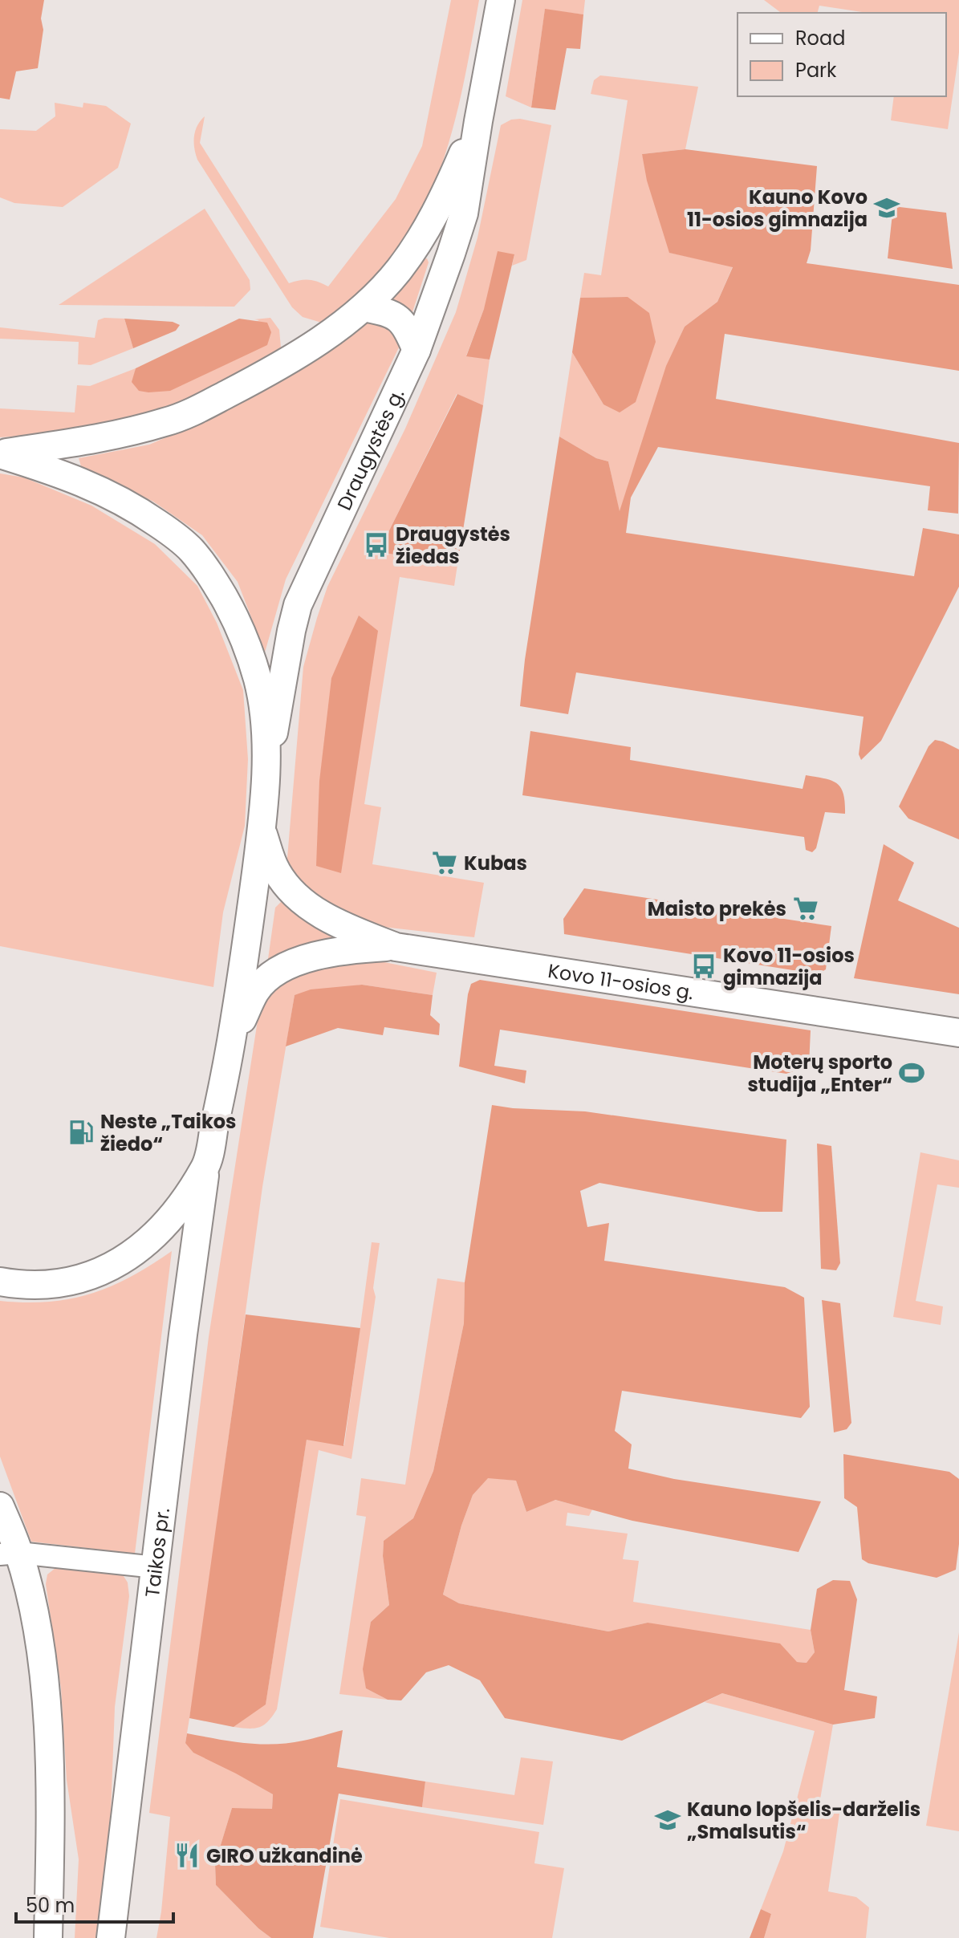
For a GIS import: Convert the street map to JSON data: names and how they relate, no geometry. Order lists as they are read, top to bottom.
{
  "streets": {
    "main road": ["Draugystės g.", "Kovo 11-osios g.", "Taikos pr."]
  },
  "places": {
    "school or university": ["Kauno Kovo 11-osios gimnazija", "Kauno lopšelis-darželis „Smalsutis“"],
    "bus stop": ["Draugystės žiedas", "Kovo 11-osios gimnazija"],
    "supermarket": ["Kubas", "Maisto prekės"],
    "sports": ["Moterų sporto studija „Enter“"],
    "fuel station": ["Neste „Taikos žiedo“"],
    "restaurant": ["GIRO užkandinė"]
  },
  "legend": ["Road", "Park"],
  "scale_bar": "50 m"
}
